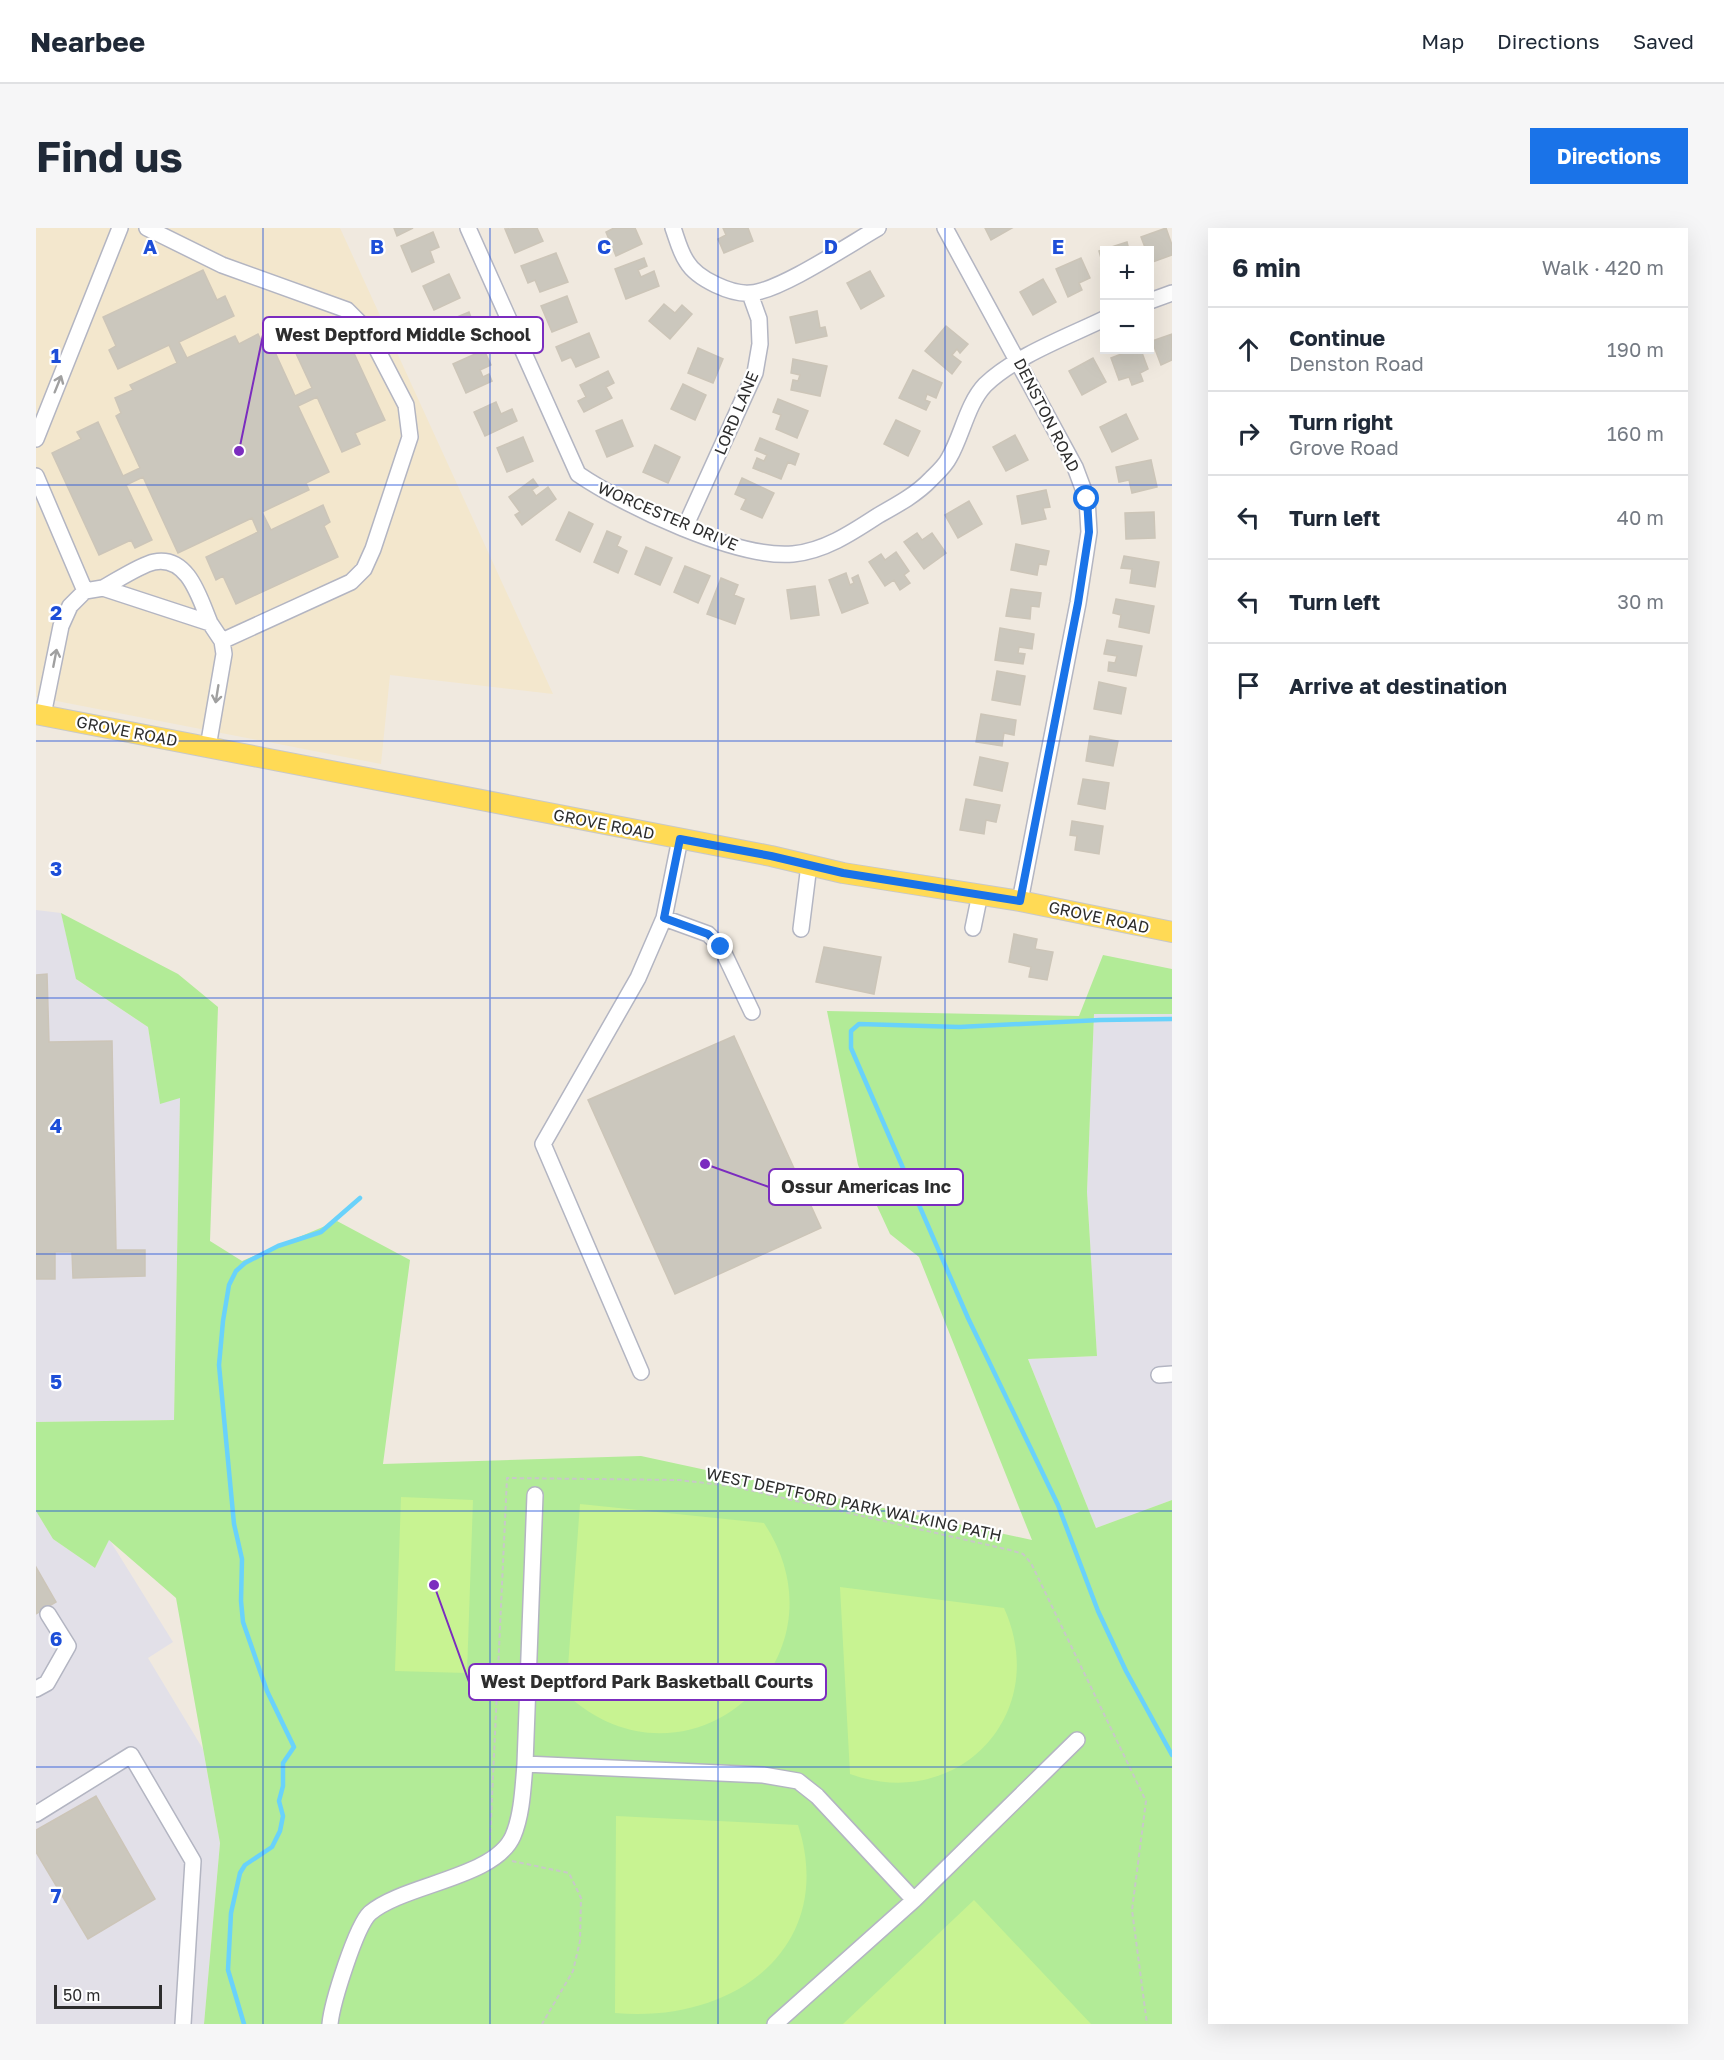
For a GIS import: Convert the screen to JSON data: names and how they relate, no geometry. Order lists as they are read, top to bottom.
{
  "streets": {
    "main road": ["GROVE ROAD"],
    "street": ["LORD LANE", "DENSTON ROAD", "WORCESTER DRIVE"],
    "path": ["WEST DEPTFORD PARK WALKING PATH"]
  },
  "crossings": [
    ["LORD LANE", "WORCESTER DRIVE"],
    ["DENSTON ROAD", "WORCESTER DRIVE"],
    ["DENSTON ROAD", "GROVE ROAD"]
  ],
  "places": ["West Deptford Middle School", "Ossur Americas Inc", "West Deptford Park Basketball Courts"],
  "scale_bar": "50 m",
  "page": {
    "header": "Nearbee",
    "nav": ["Map", "Directions", "Saved"],
    "buttons": "Directions",
    "title": "Find us",
    "heading": ["6 min", "Walk · 420 m"],
    "map_buttons": ["+", "−"],
    "list": [
      ["Continue", "Denston Road", "190 m"],
      ["Turn right", "Grove Road", "160 m"],
      ["Turn left", "40 m"],
      ["Turn left", "30 m"],
      "Arrive at destination"
    ],
    "scale": "50 m"
  },
  "grid": {
    "columns": [
      "A",
      "B",
      "C",
      "D",
      "E"
    ],
    "rows": [
      "1",
      "2",
      "3",
      "4",
      "5",
      "6",
      "7"
    ]
  }
}
